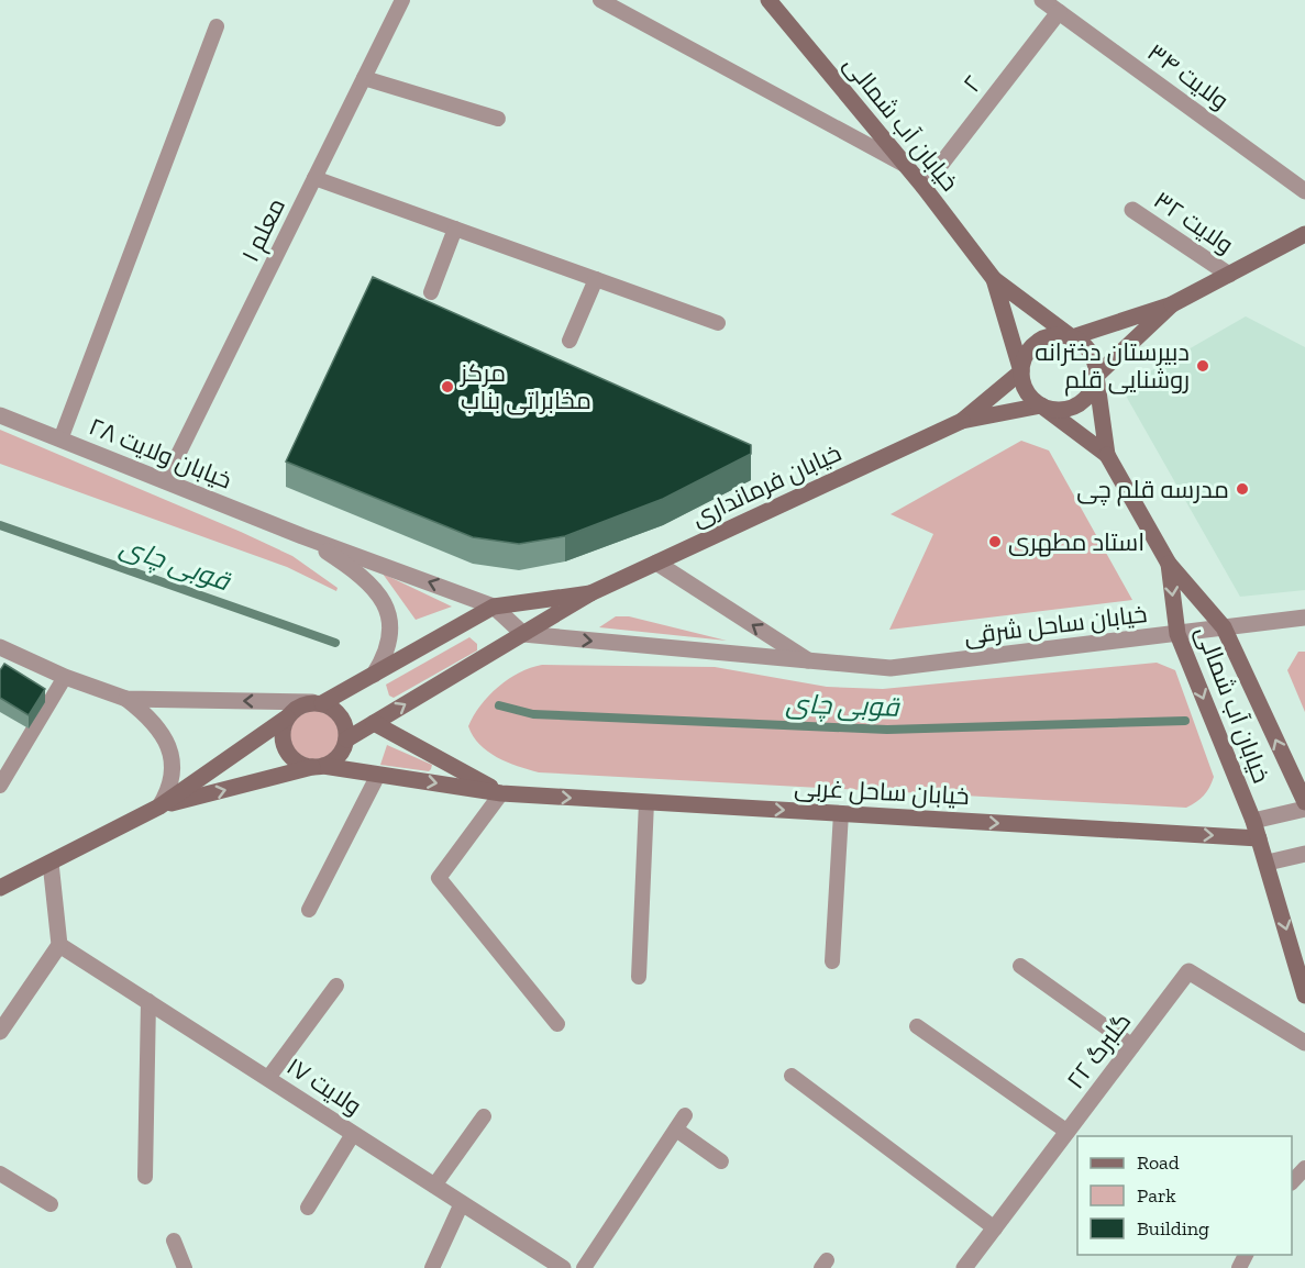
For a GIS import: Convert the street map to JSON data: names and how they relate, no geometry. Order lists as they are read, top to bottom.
{
  "streets": {
    "main road": ["خیابان آب شمالی", "خیابان فرمانداری", "خیابان ساحل غربی"],
    "street": [
      "ولایت ۳۴",
      "۲",
      "ولایت ۳۲",
      "خیابان ولایت ۲۸",
      "خیابان ساحل شرقی",
      "گلبرگ ۲۲",
      "ولایت ۱۷"
    ],
    "lane": ["معلم ۱"]
  },
  "crossings": [
    ["ولایت ۳۴", "۲"],
    ["۲", "خیابان آب شمالی"],
    ["خیابان آب شمالی", "خیابان فرمانداری"],
    ["خیابان آب شمالی", "خیابان ساحل شرقی"],
    ["خیابان آب شمالی", "خیابان ساحل غربی"],
    ["معلم ۱", "خیابان ولایت ۲۸"],
    ["خیابان ولایت ۲۸", "خیابان فرمانداری"],
    ["خیابان فرمانداری", "خیابان ساحل شرقی"],
    ["خیابان فرمانداری", "خیابان ساحل غربی"]
  ],
  "one_way": ["خیابان ساحل غربی"],
  "water": ["قوبی چای"],
  "places": [
    "دبیرستان دخترانه روشنایی قلم",
    "مرکز مخابراتی بناب",
    "مدرسه قلم چی",
    "استاد مطهری"
  ],
  "legend": ["Road", "Park", "Building"]
}
